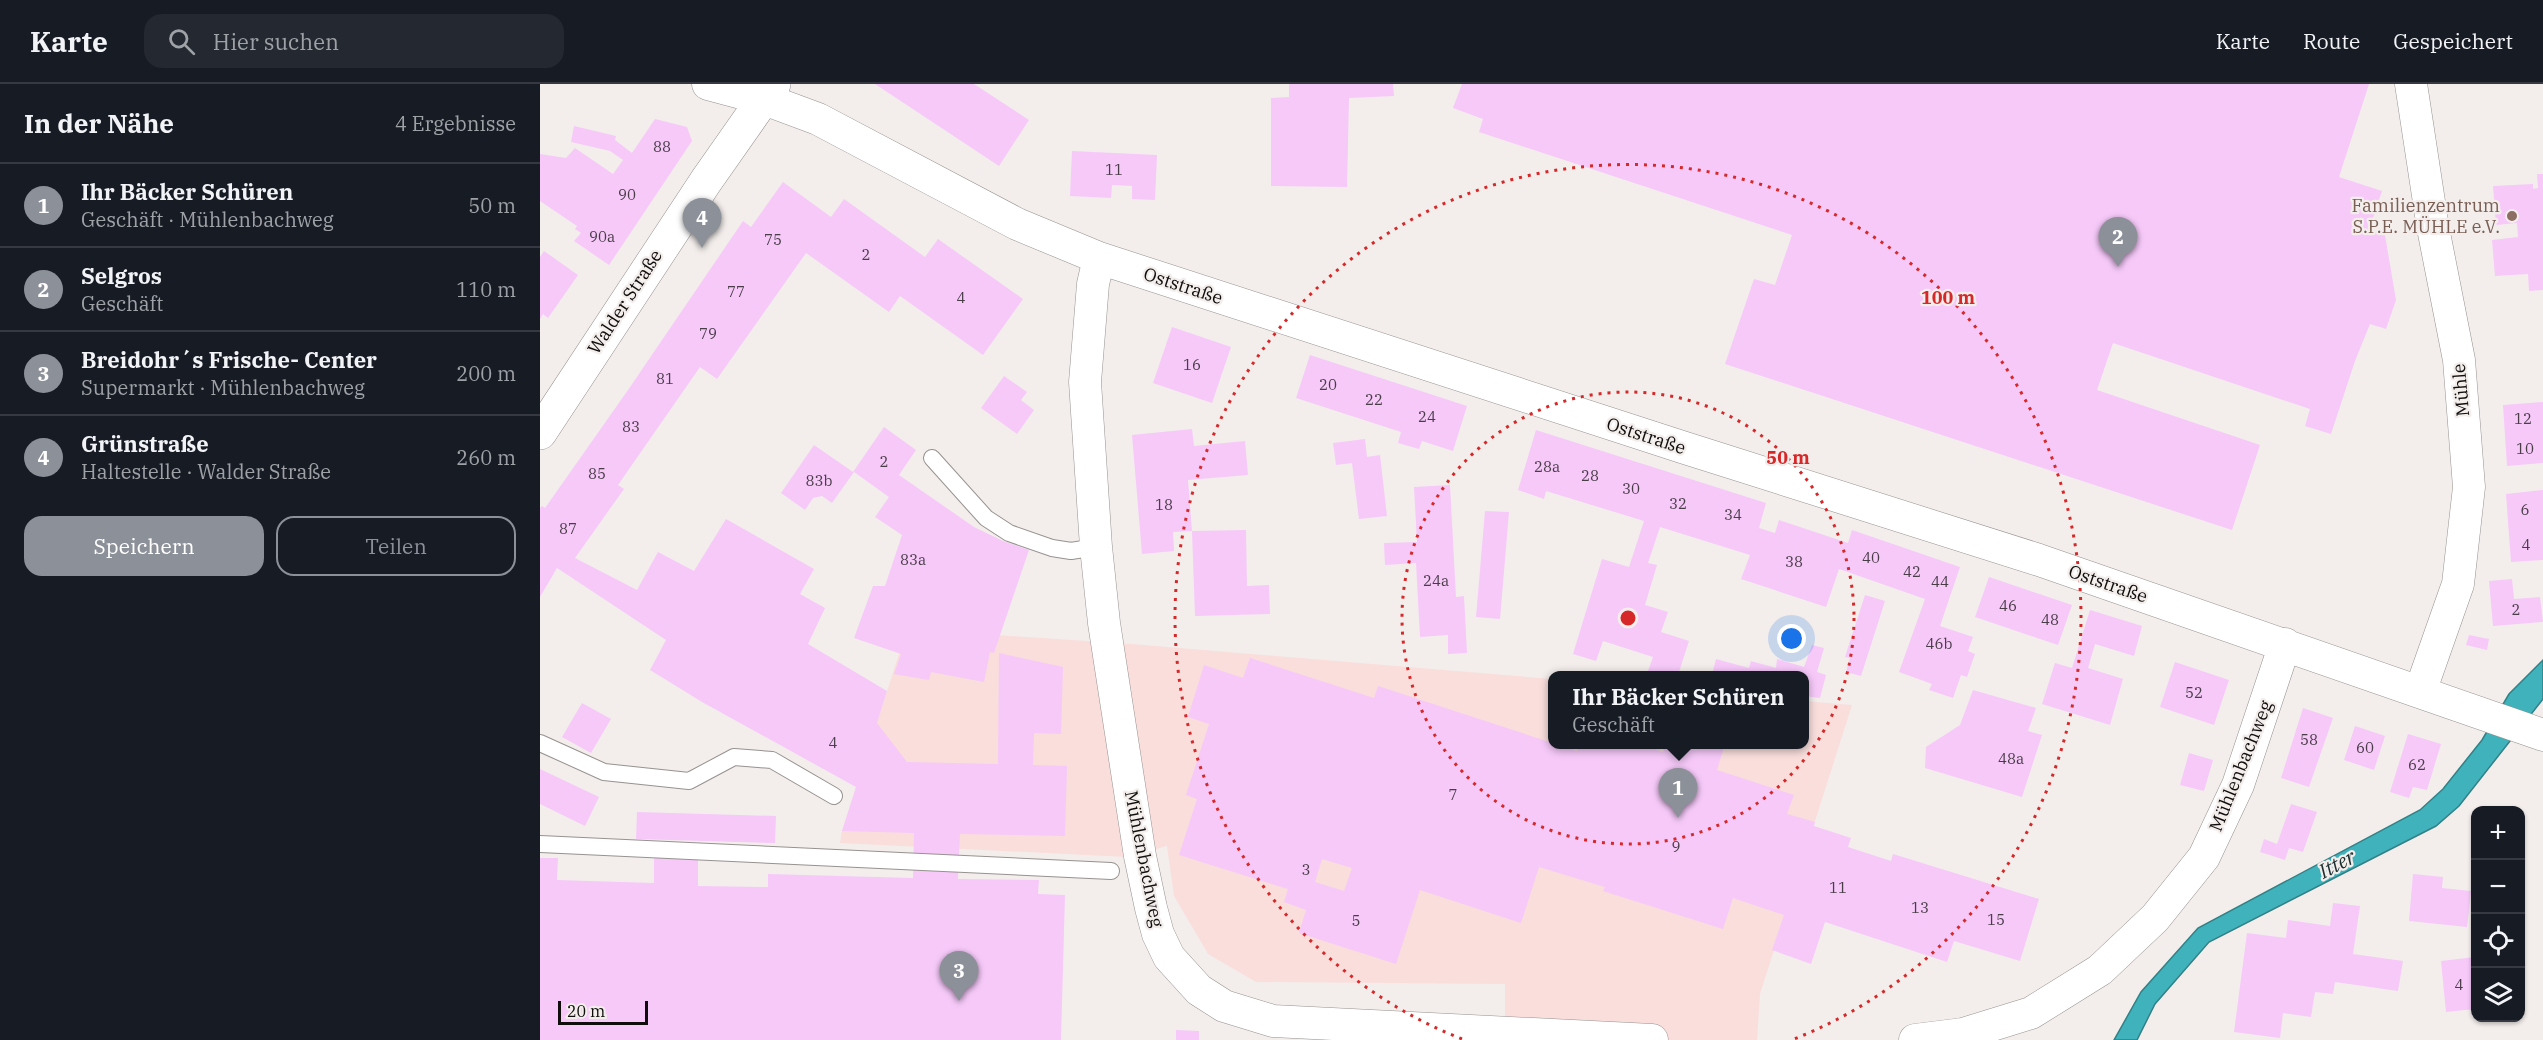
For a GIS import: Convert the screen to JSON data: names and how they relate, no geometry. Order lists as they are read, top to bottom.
{
  "streets": {
    "main road": ["Walder Straße"],
    "street": ["Oststraße", "Mühle", "Mühlenbachweg"]
  },
  "crossings": [
    ["Oststraße", "Walder Straße"],
    ["Oststraße", "Mühle"],
    ["Oststraße", "Mühlenbachweg"]
  ],
  "water": ["Itter"],
  "places": ["Familienzentrum S.P.E. MÜHLE e.V."],
  "house_numbers": [
    "88",
    "11",
    "90",
    "90a",
    "75",
    "2",
    "77",
    "4",
    "79",
    "16",
    "81",
    "20",
    "22",
    "24",
    "12",
    "83",
    "10",
    "2",
    "28a",
    "85",
    "28",
    "83b",
    "30",
    "32",
    "18",
    "6",
    "34",
    "87",
    "4",
    "40",
    "83a",
    "38",
    "42",
    "24a",
    "44",
    "46",
    "2",
    "48",
    "46b",
    "52",
    "58",
    "4",
    "60",
    "48a",
    "62",
    "7",
    "9",
    "3",
    "11",
    "13",
    "15",
    "5",
    "4"
  ],
  "scale_bar": "20 m",
  "page": {
    "header": "Karte",
    "search": "Hier suchen",
    "nav": ["Karte", "Route", "Gespeichert"],
    "heading": ["In der Nähe", "4 Ergebnisse"],
    "list": [
      {
        "mark": "1",
        "name": "Ihr Bäcker Schüren",
        "note": "Geschäft · Mühlenbachweg",
        "value": "50 m"
      },
      {
        "mark": "2",
        "name": "Selgros",
        "note": "Geschäft",
        "value": "110 m"
      },
      {
        "mark": "3",
        "name": "Breidohr´s Frische- Center",
        "note": "Supermarkt · Mühlenbachweg",
        "value": "200 m"
      },
      {
        "mark": "4",
        "name": "Grünstraße",
        "note": "Haltestelle · Walder Straße",
        "value": "260 m"
      }
    ],
    "pins": [
      "4",
      "2",
      "1",
      "3"
    ],
    "buttons": ["Speichern", "Teilen"],
    "popup": ["Ihr Bäcker Schüren", "Geschäft"],
    "map_buttons": ["+", "−"],
    "scale": "20 m"
  },
  "rings": ["100 m", "50 m"]
}
